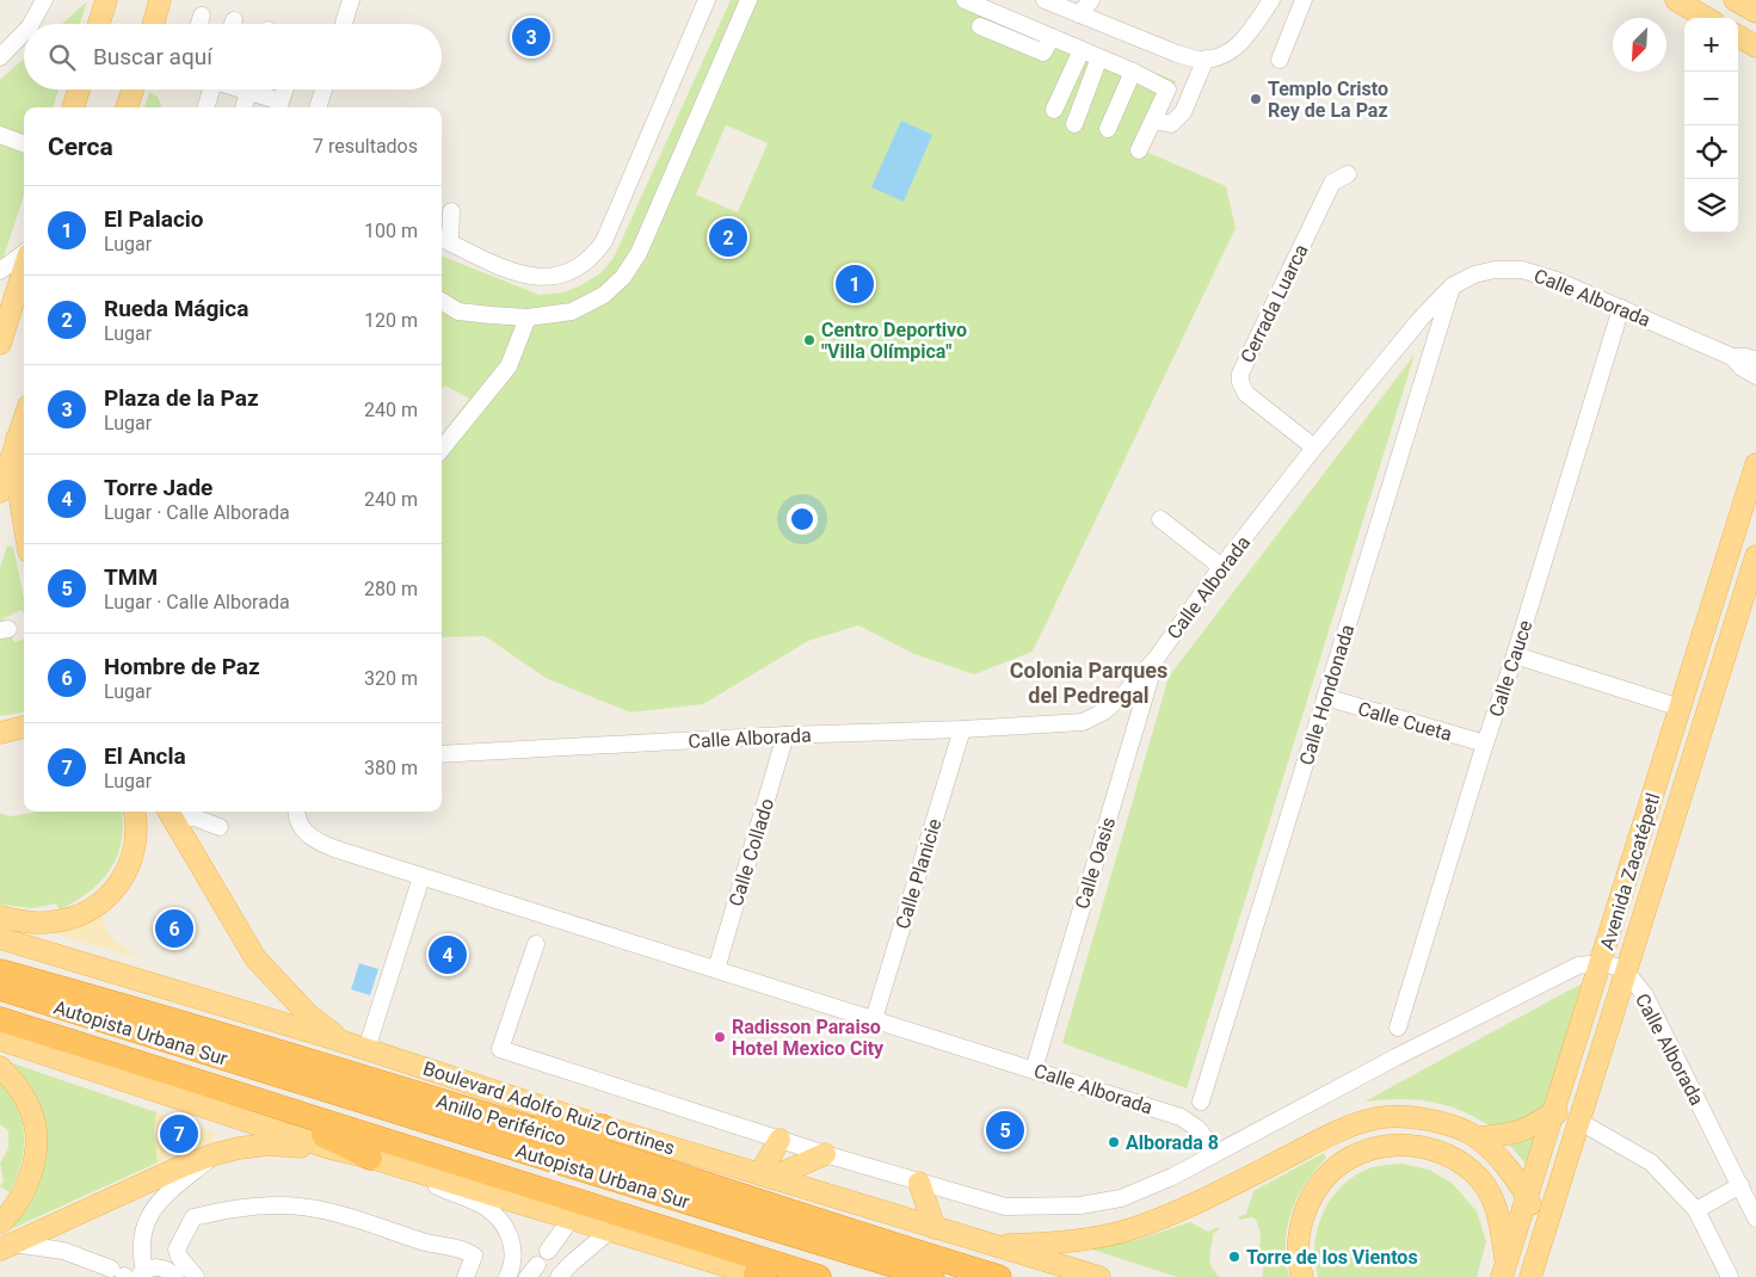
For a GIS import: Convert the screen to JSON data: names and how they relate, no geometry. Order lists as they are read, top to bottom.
{
  "streets": {
    "highway": ["Autopista Urbana Sur", "Anillo Periférico"],
    "main road": ["Avenida Zacatépetl", "Boulevard Adolfo Ruiz Cortines"],
    "street": [
      "Calle Alborada",
      "Cerrada Luarca",
      "Calle Cauce",
      "Calle Hondonada",
      "Calle Cueta",
      "Calle Collado",
      "Calle Oasis",
      "Calle Planicie"
    ]
  },
  "crossings": [
    ["Calle Alborada", "Cerrada Luarca"],
    ["Calle Alborada", "Calle Cauce"],
    ["Calle Alborada", "Calle Hondonada"],
    ["Calle Alborada", "Calle Collado"],
    ["Calle Alborada", "Calle Oasis"],
    ["Calle Alborada", "Avenida Zacatépetl"],
    ["Calle Alborada", "Calle Planicie"],
    ["Calle Cauce", "Calle Cueta"],
    ["Calle Hondonada", "Calle Cueta"]
  ],
  "districts": ["Colonia Parques del Pedregal"],
  "places": [
    "Templo Cristo Rey de La Paz",
    "Centro Deportivo \"Villa Olímpica\"",
    "Radisson Paraiso Hotel Mexico City",
    "Alborada 8",
    "Torre de los Vientos"
  ],
  "north": "bottom left",
  "page": {
    "pins": [
      "3",
      "2",
      "1",
      "6",
      "4",
      "5",
      "7"
    ],
    "map_buttons": ["+", "−"],
    "search": "Buscar aquí",
    "heading": ["Cerca", "7 resultados"],
    "list": [
      {
        "mark": "1",
        "name": "El Palacio",
        "note": "Lugar",
        "value": "100 m"
      },
      {
        "mark": "2",
        "name": "Rueda Mágica",
        "note": "Lugar",
        "value": "120 m"
      },
      {
        "mark": "3",
        "name": "Plaza de la Paz",
        "note": "Lugar",
        "value": "240 m"
      },
      {
        "mark": "4",
        "name": "Torre Jade",
        "note": "Lugar · Calle Alborada",
        "value": "240 m"
      },
      {
        "mark": "5",
        "name": "TMM",
        "note": "Lugar · Calle Alborada",
        "value": "280 m"
      },
      {
        "mark": "6",
        "name": "Hombre de Paz",
        "note": "Lugar",
        "value": "320 m"
      },
      {
        "mark": "7",
        "name": "El Ancla",
        "note": "Lugar",
        "value": "380 m"
      }
    ]
  }
}
